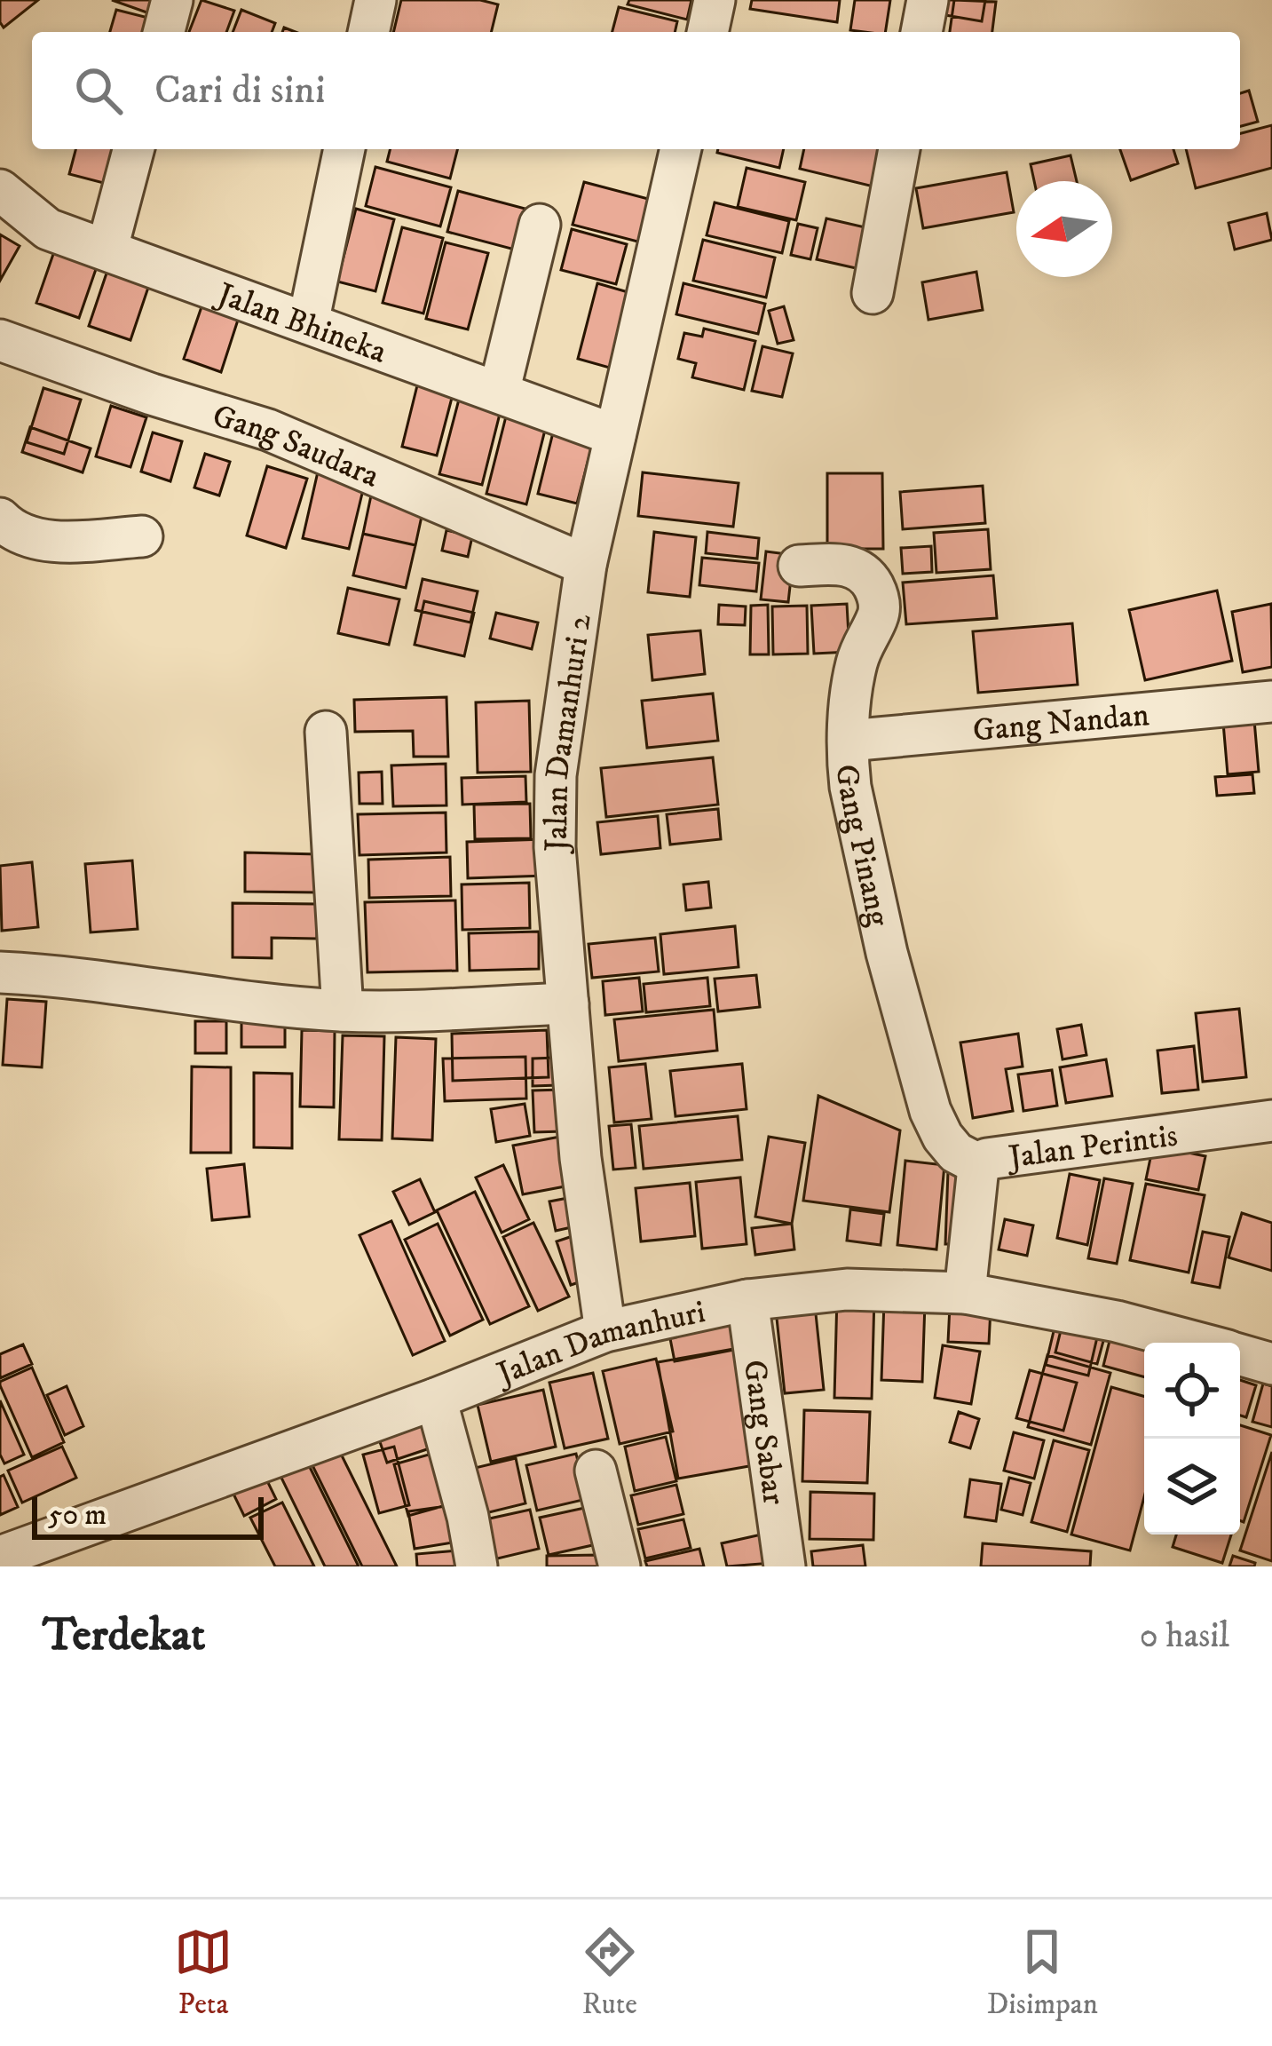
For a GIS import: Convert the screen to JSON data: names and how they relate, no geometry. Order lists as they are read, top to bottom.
{
  "streets": {
    "street": [
      "Jalan Bhineka",
      "Gang Saudara",
      "Gang Nandan",
      "Jalan Damanhuri 2",
      "Gang Pinang",
      "Jalan Perintis",
      "Jalan Damanhuri",
      "Gang Sabar"
    ]
  },
  "crossings": [
    ["Jalan Bhineka", "Jalan Damanhuri 2"],
    ["Gang Saudara", "Jalan Damanhuri 2"],
    ["Gang Nandan", "Gang Pinang"],
    ["Jalan Damanhuri 2", "Jalan Damanhuri"],
    ["Gang Pinang", "Jalan Perintis"],
    ["Jalan Perintis", "Jalan Damanhuri"],
    ["Jalan Damanhuri", "Gang Sabar"]
  ],
  "scale_bar": "50 m",
  "north": "left",
  "page": {
    "search": "Cari di sini",
    "scale": "50 m",
    "heading": ["Terdekat", "0 hasil"],
    "nav": ["Peta", "Rute", "Disimpan"]
  }
}
